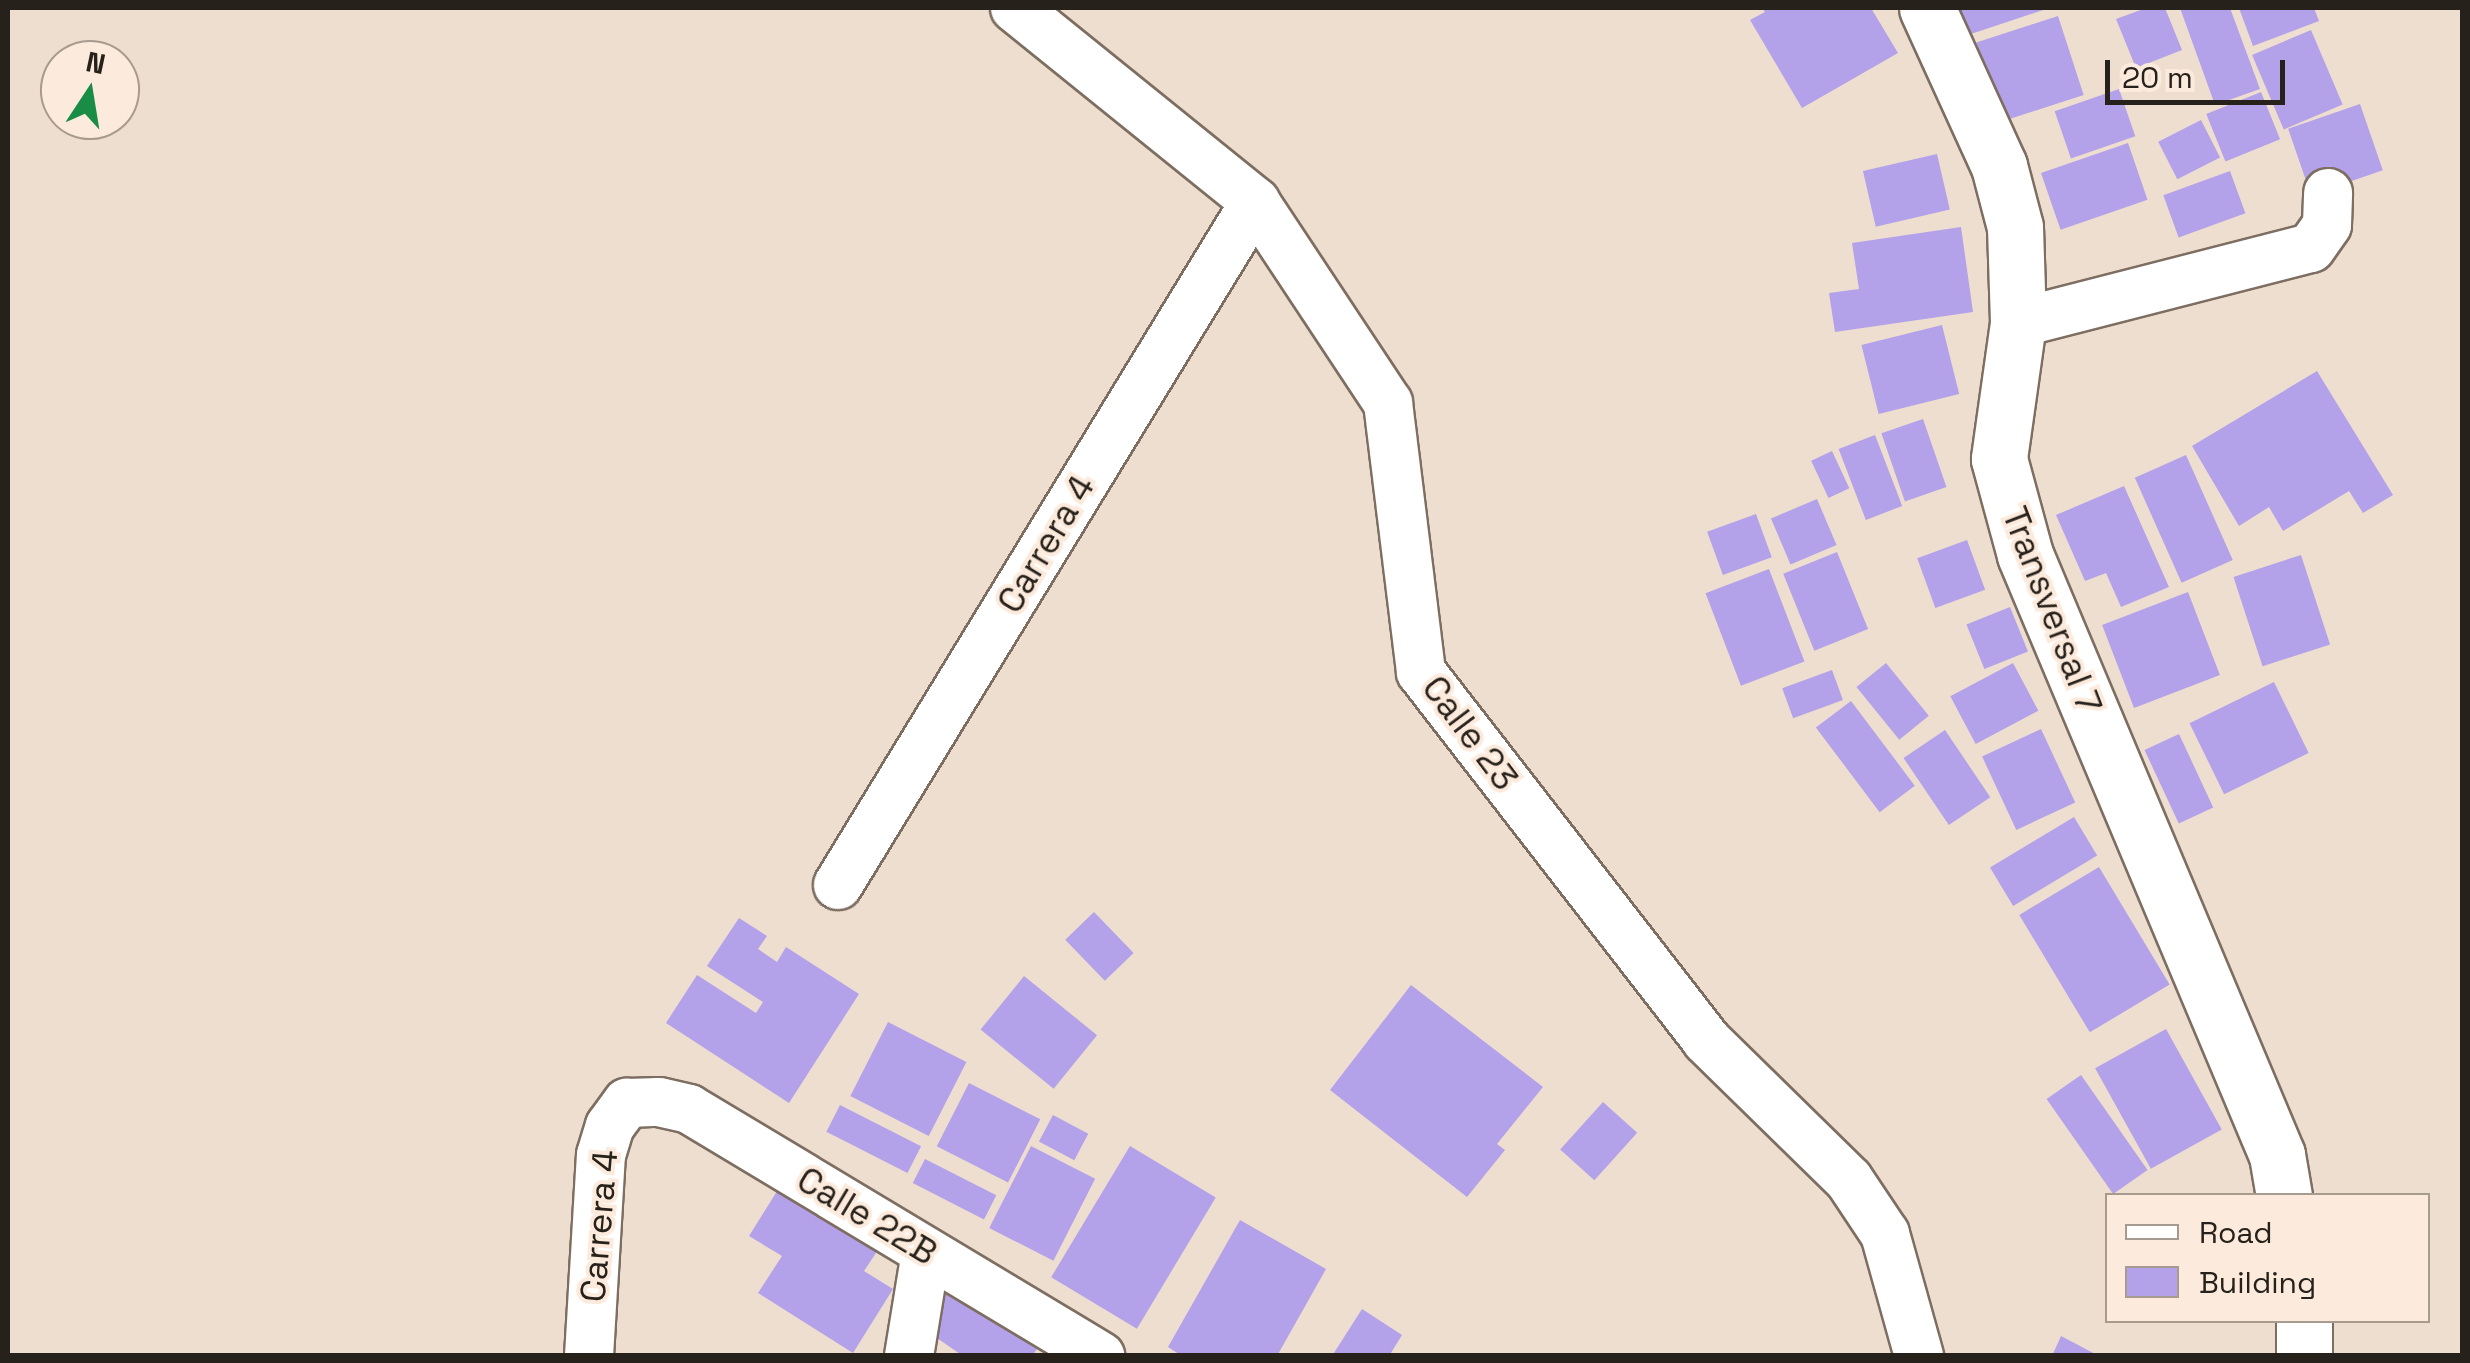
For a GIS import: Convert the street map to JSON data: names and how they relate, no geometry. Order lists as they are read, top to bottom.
{
  "streets": {
    "street": [
      "Carrera 4",
      "Transversal 7",
      "Calle 23",
      "Calle 22B"
    ]
  },
  "crossings": [
    ["Carrera 4", "Calle 23"],
    ["Carrera 4", "Calle 22B"]
  ],
  "legend": ["Road", "Building"],
  "scale_bar": "20 m",
  "north": "top"
}
